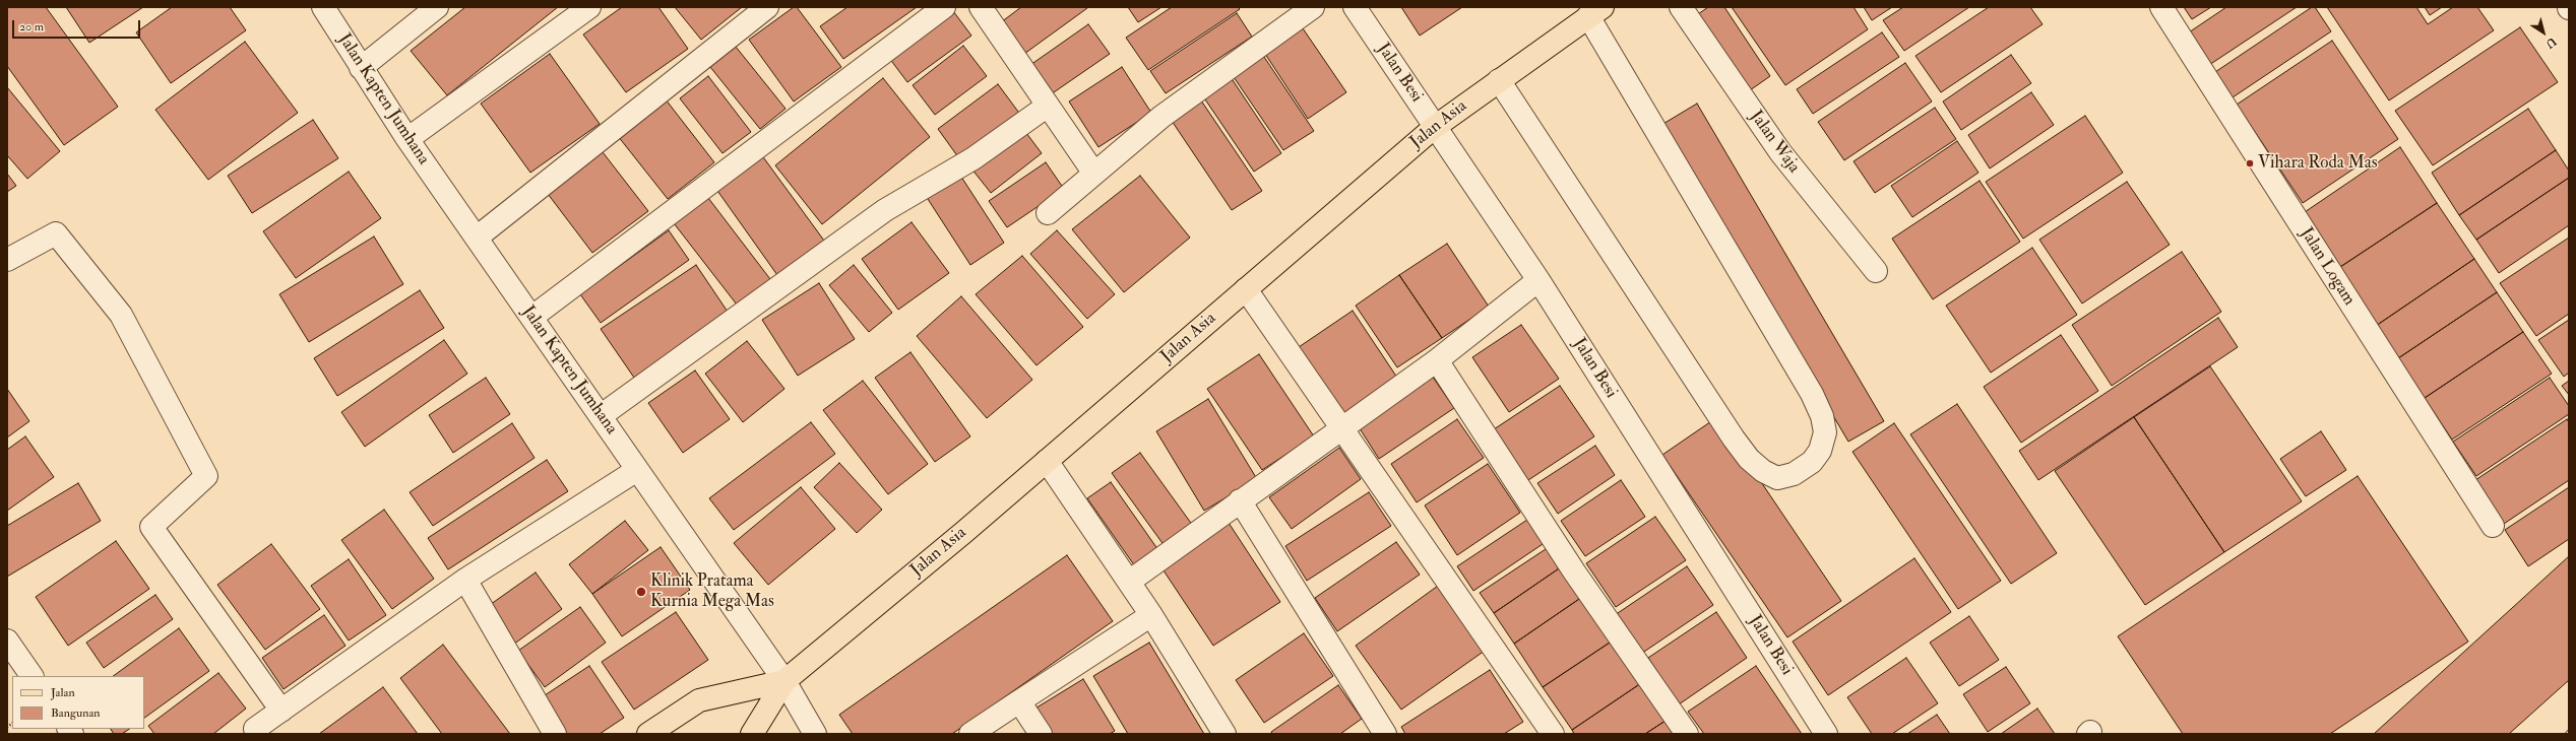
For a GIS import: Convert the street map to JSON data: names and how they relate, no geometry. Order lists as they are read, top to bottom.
{
  "streets": {
    "main road": ["Jalan Asia"],
    "street": [
      "Jalan Besi",
      "Jalan Kapten Jumhana",
      "Jalan Waja",
      "Jalan Logam"
    ]
  },
  "crossings": [
    ["Jalan Besi", "Jalan Asia"],
    ["Jalan Kapten Jumhana", "Jalan Asia"]
  ],
  "places": ["Vihara Roda Mas", "Klinik Pratama Kurnia Mega Mas"],
  "legend": ["Jalan", "Bangunan"],
  "scale_bar": "20 m",
  "north": "bottom right"
}
